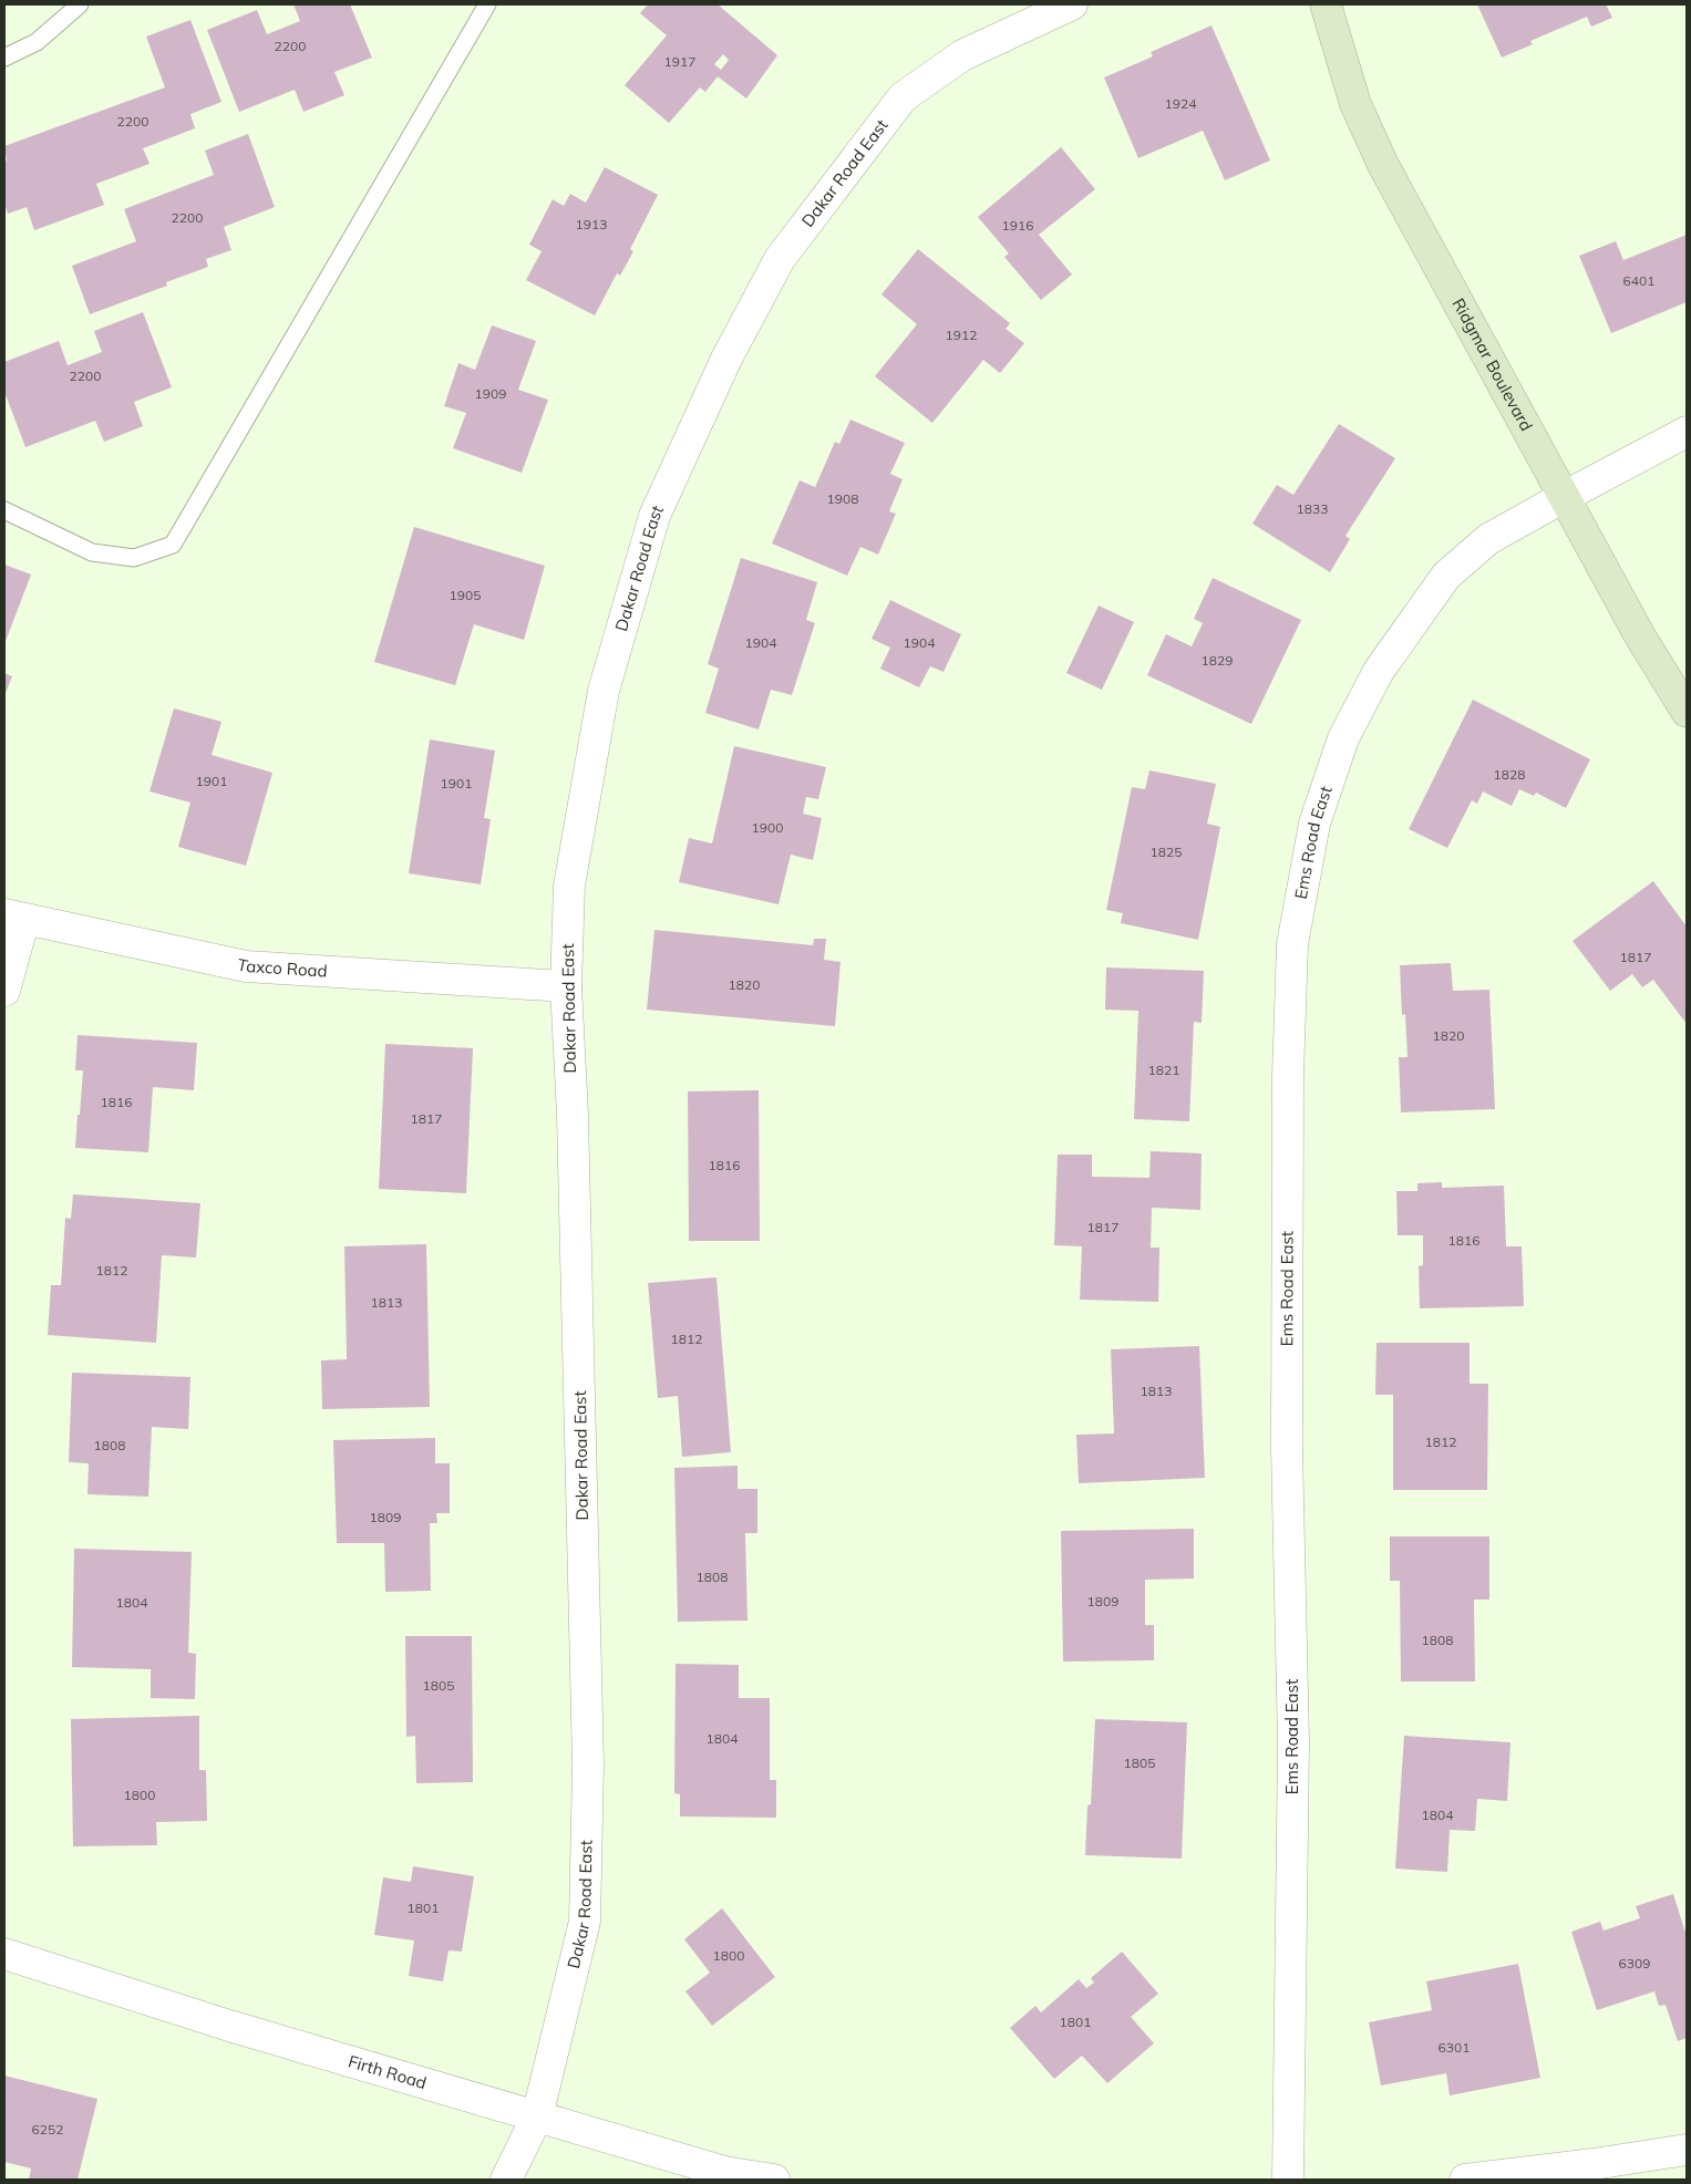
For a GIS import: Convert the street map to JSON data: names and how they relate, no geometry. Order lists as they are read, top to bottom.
{
  "streets": {
    "street": [
      "Dakar Road East",
      "Ridgmar Boulevard",
      "Ems Road East",
      "Taxco Road",
      "Firth Road"
    ]
  },
  "crossings": [
    ["Dakar Road East", "Taxco Road"],
    ["Dakar Road East", "Firth Road"],
    ["Ridgmar Boulevard", "Ems Road East"]
  ],
  "house_numbers": [
    "2200",
    "1917",
    "1924",
    "2200",
    "2200",
    "1913",
    "1916",
    "6401",
    "1912",
    "2200",
    "1909",
    "1908",
    "1833",
    "1905",
    "1904",
    "1904",
    "1829",
    "1828",
    "1901",
    "1901",
    "1900",
    "1825",
    "1817",
    "1820",
    "1820",
    "1821",
    "1816",
    "1817",
    "1816",
    "1817",
    "1816",
    "1812",
    "1813",
    "1812",
    "1813",
    "1812",
    "1808",
    "1809",
    "1808",
    "1809",
    "1804",
    "1808",
    "1805",
    "1804",
    "1805",
    "1800",
    "1804",
    "1801",
    "1800",
    "6309",
    "1801",
    "6301",
    "6252"
  ]
}
